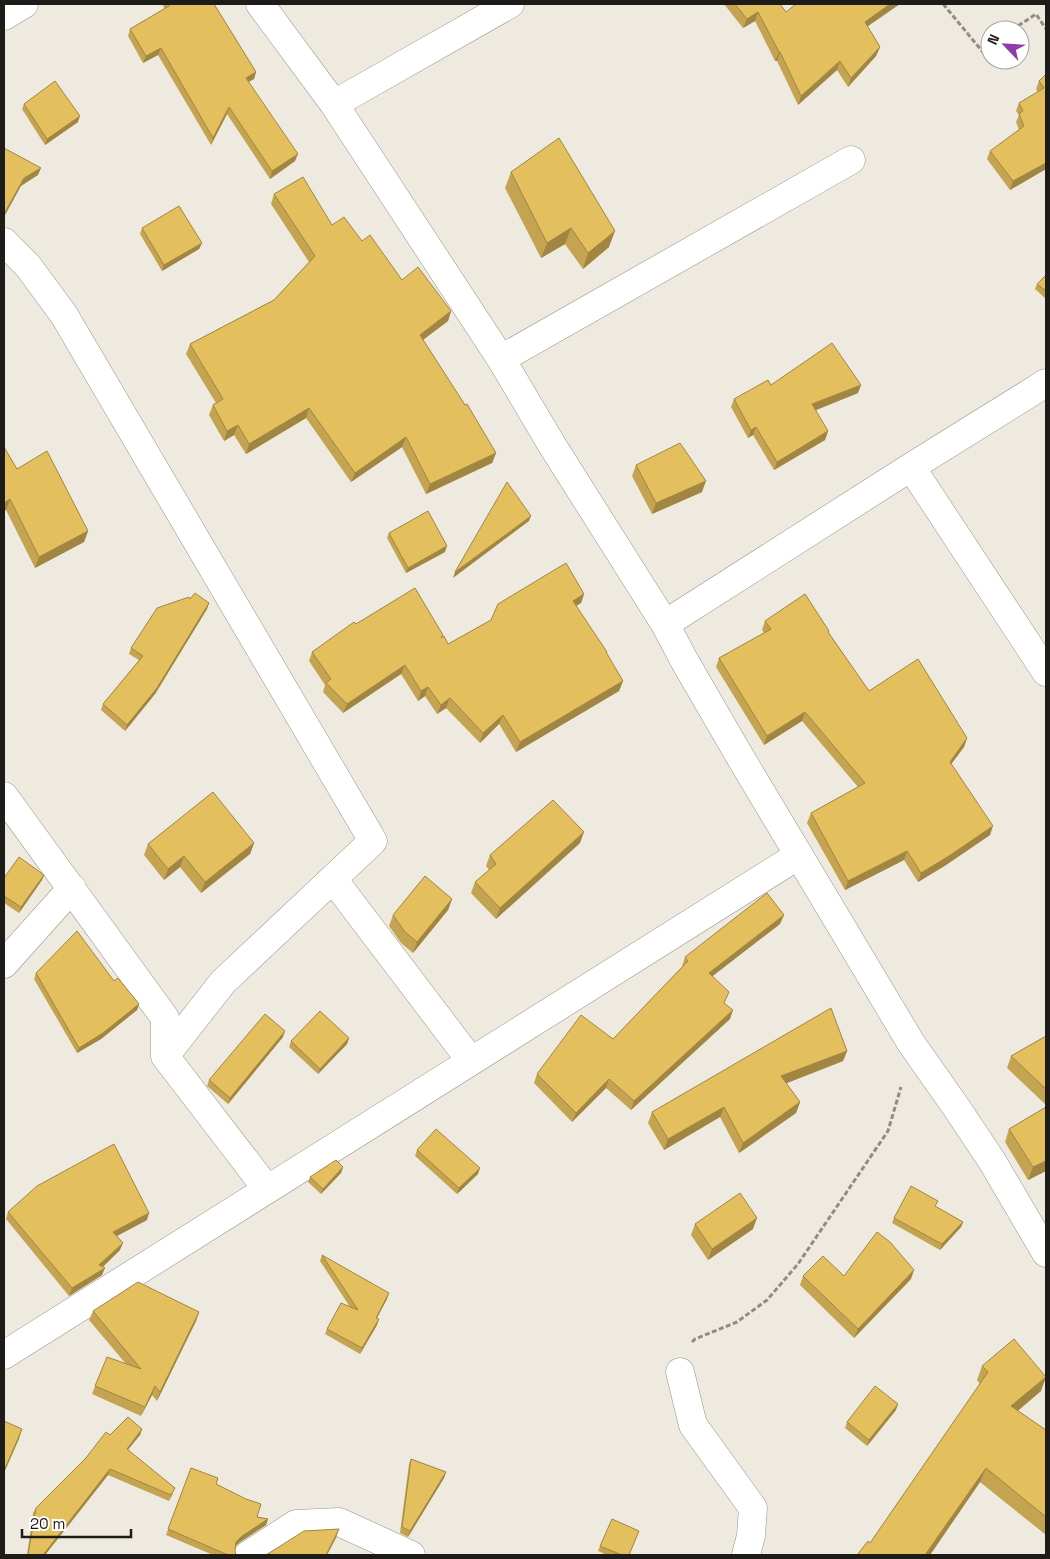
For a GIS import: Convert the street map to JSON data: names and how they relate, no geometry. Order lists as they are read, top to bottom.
{
  "scale_bar": "20 m",
  "north": "top left"
}
